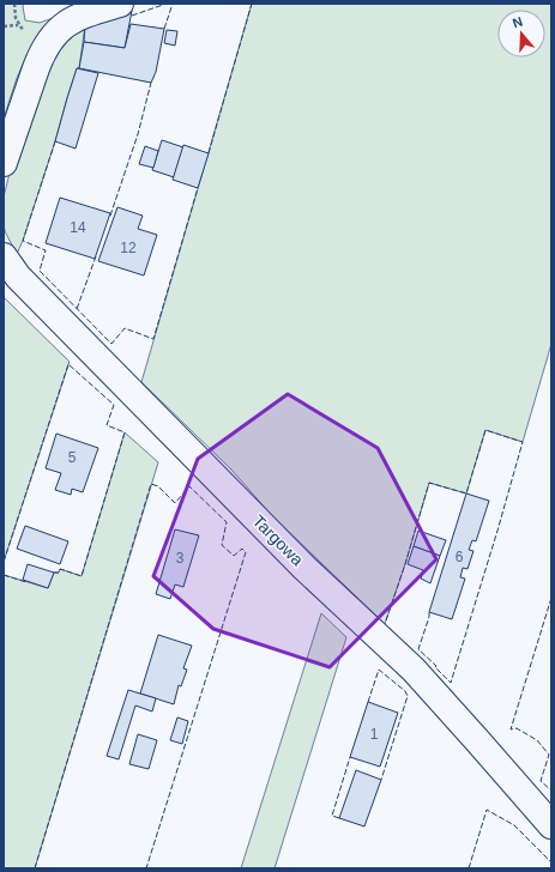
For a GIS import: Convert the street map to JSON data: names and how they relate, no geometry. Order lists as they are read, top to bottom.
{
  "streets": {
    "street": ["Targowa"]
  },
  "house_numbers": [
    "14",
    "12",
    "5",
    "6",
    "3",
    "1"
  ],
  "north": "top"
}
